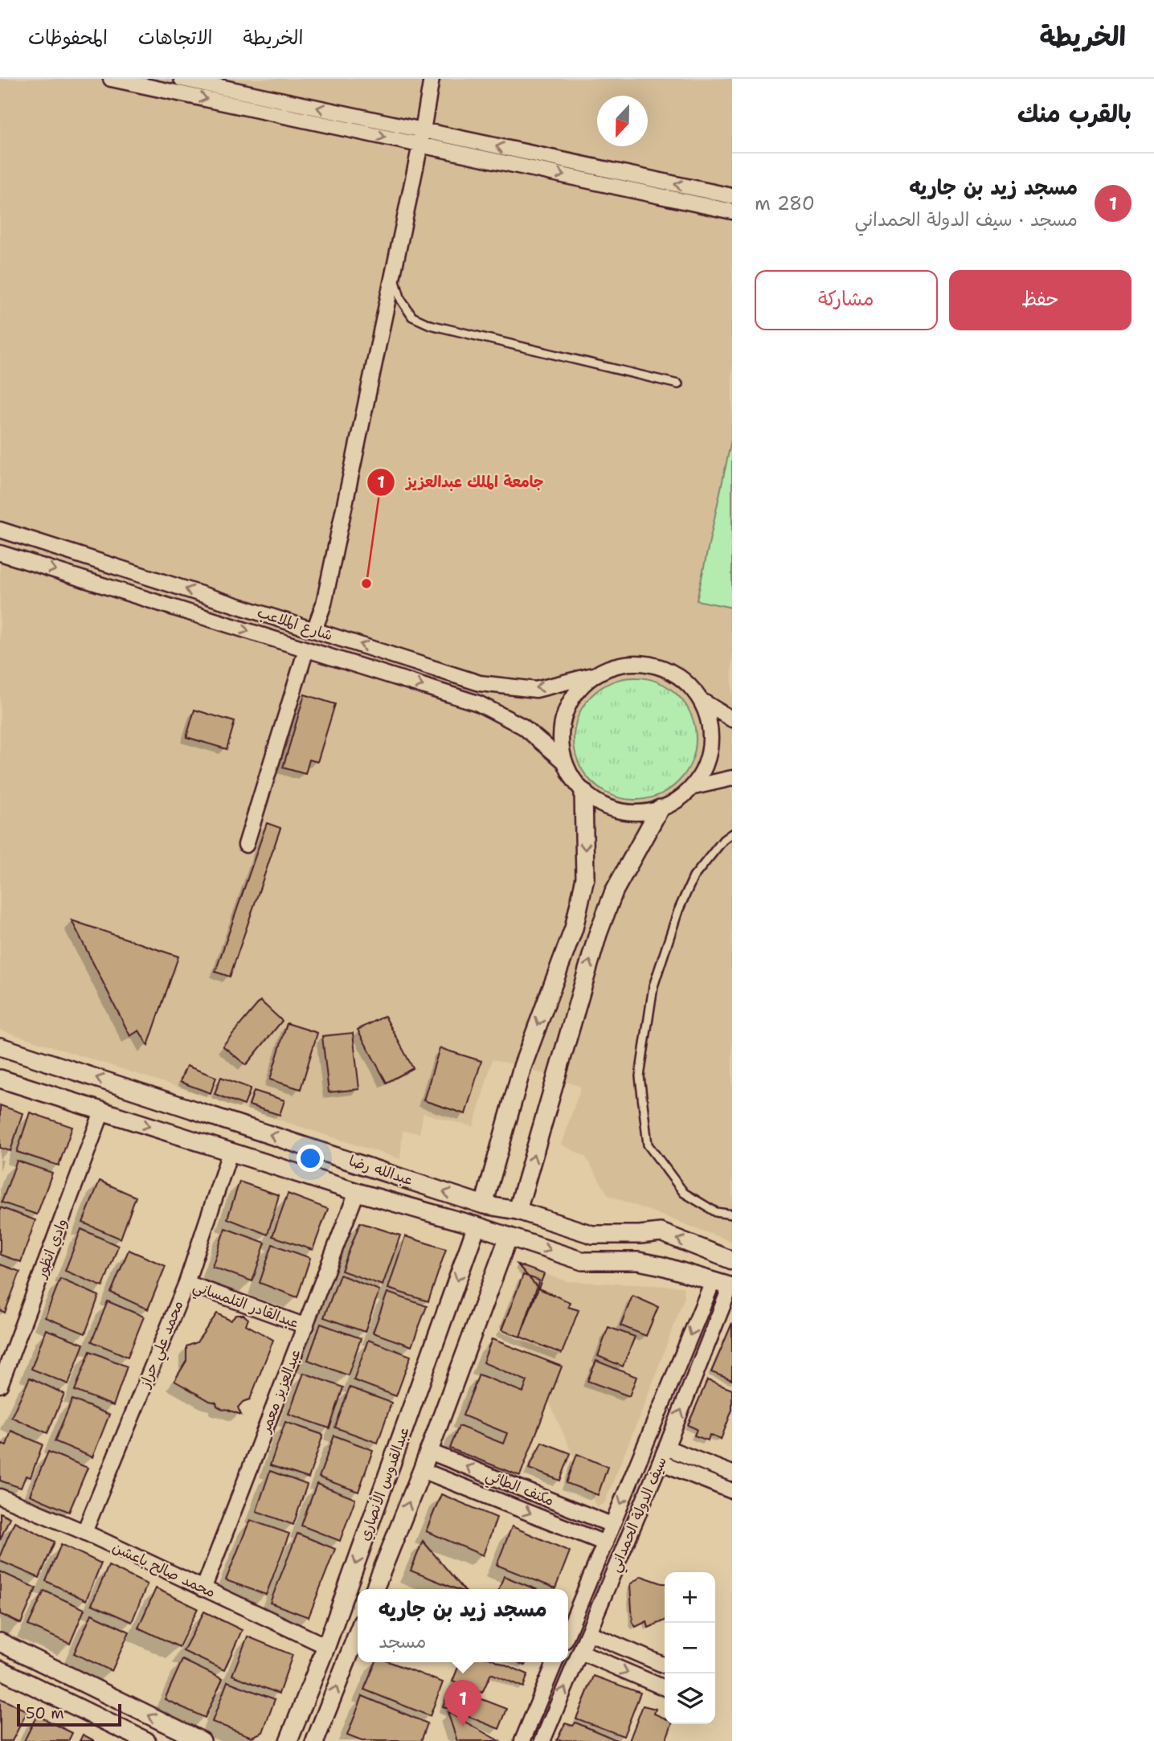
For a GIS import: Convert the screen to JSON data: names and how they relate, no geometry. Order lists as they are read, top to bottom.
{
  "streets": {
    "street": [
      "شارع الملاعب",
      "عبدالله رضا",
      "وادي انظور",
      "عبدالقادر التلمساني",
      "محمد علي حراز",
      "عبدالعزيز معمر",
      "عبدالقدوس الأنصاري",
      "مكنف الطائي",
      "سيف الدولة الحمداني",
      "محمد صالح باعشن"
    ]
  },
  "crossings": [
    ["عبدالله رضا", "وادي انظور"],
    ["عبدالله رضا", "محمد علي حراز"],
    ["عبدالله رضا", "عبدالعزيز معمر"],
    ["عبدالله رضا", "عبدالقدوس الأنصاري"],
    ["عبدالله رضا", "سيف الدولة الحمداني"],
    ["عبدالقادر التلمساني", "محمد علي حراز"],
    ["عبدالقادر التلمساني", "عبدالعزيز معمر"],
    ["محمد علي حراز", "محمد صالح باعشن"],
    ["عبدالعزيز معمر", "محمد صالح باعشن"],
    ["عبدالقدوس الأنصاري", "مكنف الطائي"],
    ["عبدالقدوس الأنصاري", "محمد صالح باعشن"],
    ["مكنف الطائي", "سيف الدولة الحمداني"]
  ],
  "places": ["جامعة الملك عبدالعزيز"],
  "scale_bar": "50 m",
  "north": "bottom",
  "page": {
    "header": "الخريطة",
    "nav": ["الخريطة", "الاتجاهات", "المحفوظات"],
    "heading": "بالقرب منك",
    "list": [
      {
        "mark": "1",
        "name": "مسجد زيد بن جاريه",
        "note": "مسجد · سيف الدولة الحمداني",
        "value": "280 m"
      }
    ],
    "buttons": ["حفظ", "مشاركة"],
    "map_buttons": ["+", "−"],
    "popup": ["مسجد زيد بن جاريه", "مسجد"],
    "pins": "1",
    "scale": "50 m"
  }
}
